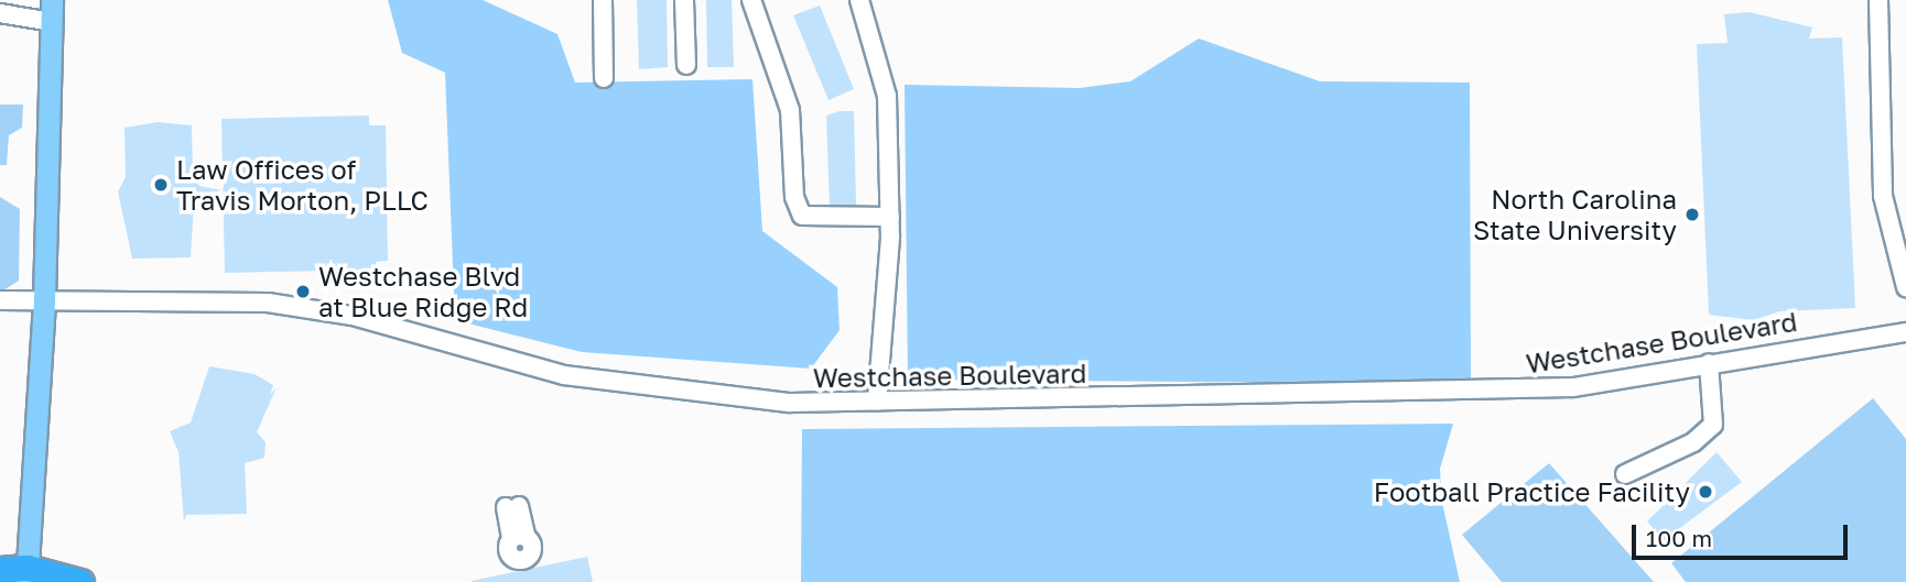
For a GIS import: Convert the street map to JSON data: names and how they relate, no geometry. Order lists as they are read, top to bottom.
{
  "streets": {
    "street": ["Westchase Boulevard"]
  },
  "places": [
    "Law Offices of Travis Morton, PLLC",
    "North Carolina State University",
    "Westchase Blvd at Blue Ridge Rd",
    "Football Practice Facility"
  ],
  "scale_bar": "100 m"
}
